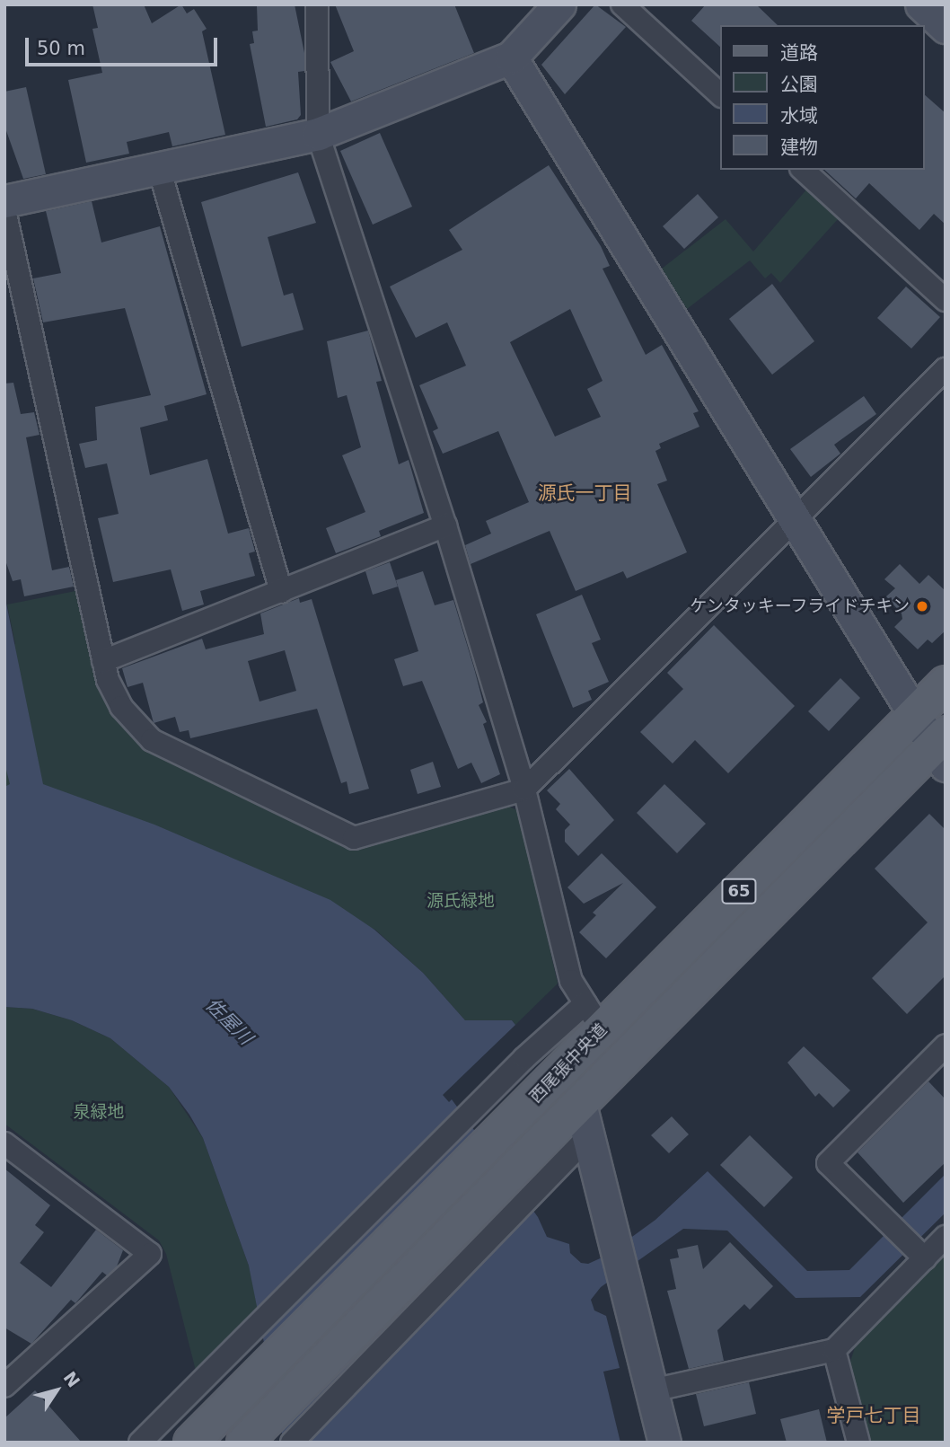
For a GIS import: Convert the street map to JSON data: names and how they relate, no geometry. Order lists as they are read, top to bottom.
{
  "streets": {
    "main road": ["65", "西尾張中央道"]
  },
  "districts": ["源氏一丁目", "学戸七丁目"],
  "water": ["佐屋川"],
  "parks": ["源氏緑地", "泉緑地"],
  "places": ["ケンタッキーフライドチキン"],
  "legend": [
    "道路",
    "公園",
    "水域",
    "建物"
  ],
  "scale_bar": "50 m",
  "north": "top right"
}
